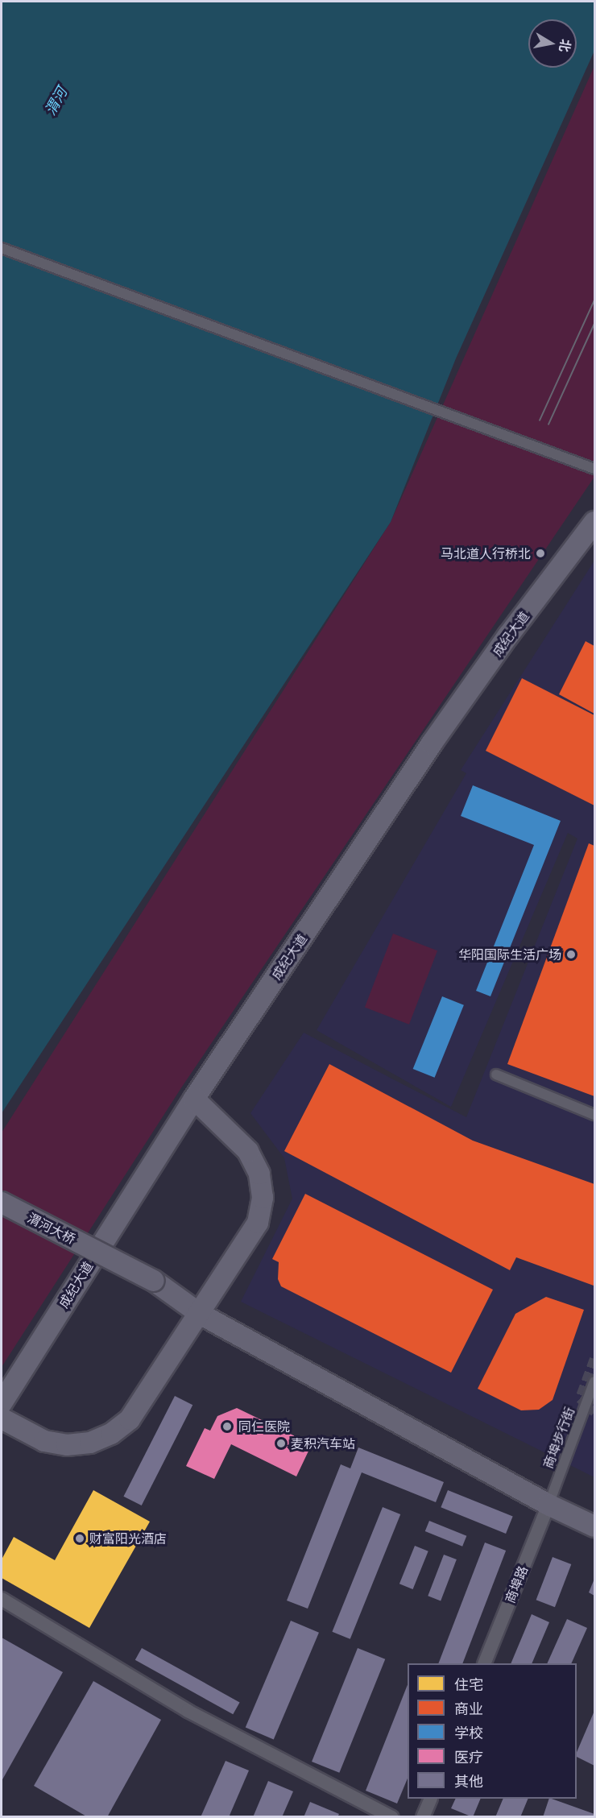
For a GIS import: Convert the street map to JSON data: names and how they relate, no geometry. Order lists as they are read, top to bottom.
{
  "streets": {
    "main road": ["成纪大道", "渭河大桥"],
    "street": ["商埠步行街", "商埠路"]
  },
  "crossings": [
    ["商埠步行街", "商埠路"]
  ],
  "water": ["渭河"],
  "places": [
    "马北道人行桥北",
    "华阳国际生活广场",
    "同仁医院",
    "麦积汽车站",
    "财富阳光酒店"
  ],
  "legend": [
    "住宅",
    "商业",
    "学校",
    "医疗",
    "其他"
  ],
  "north": "right"
}
